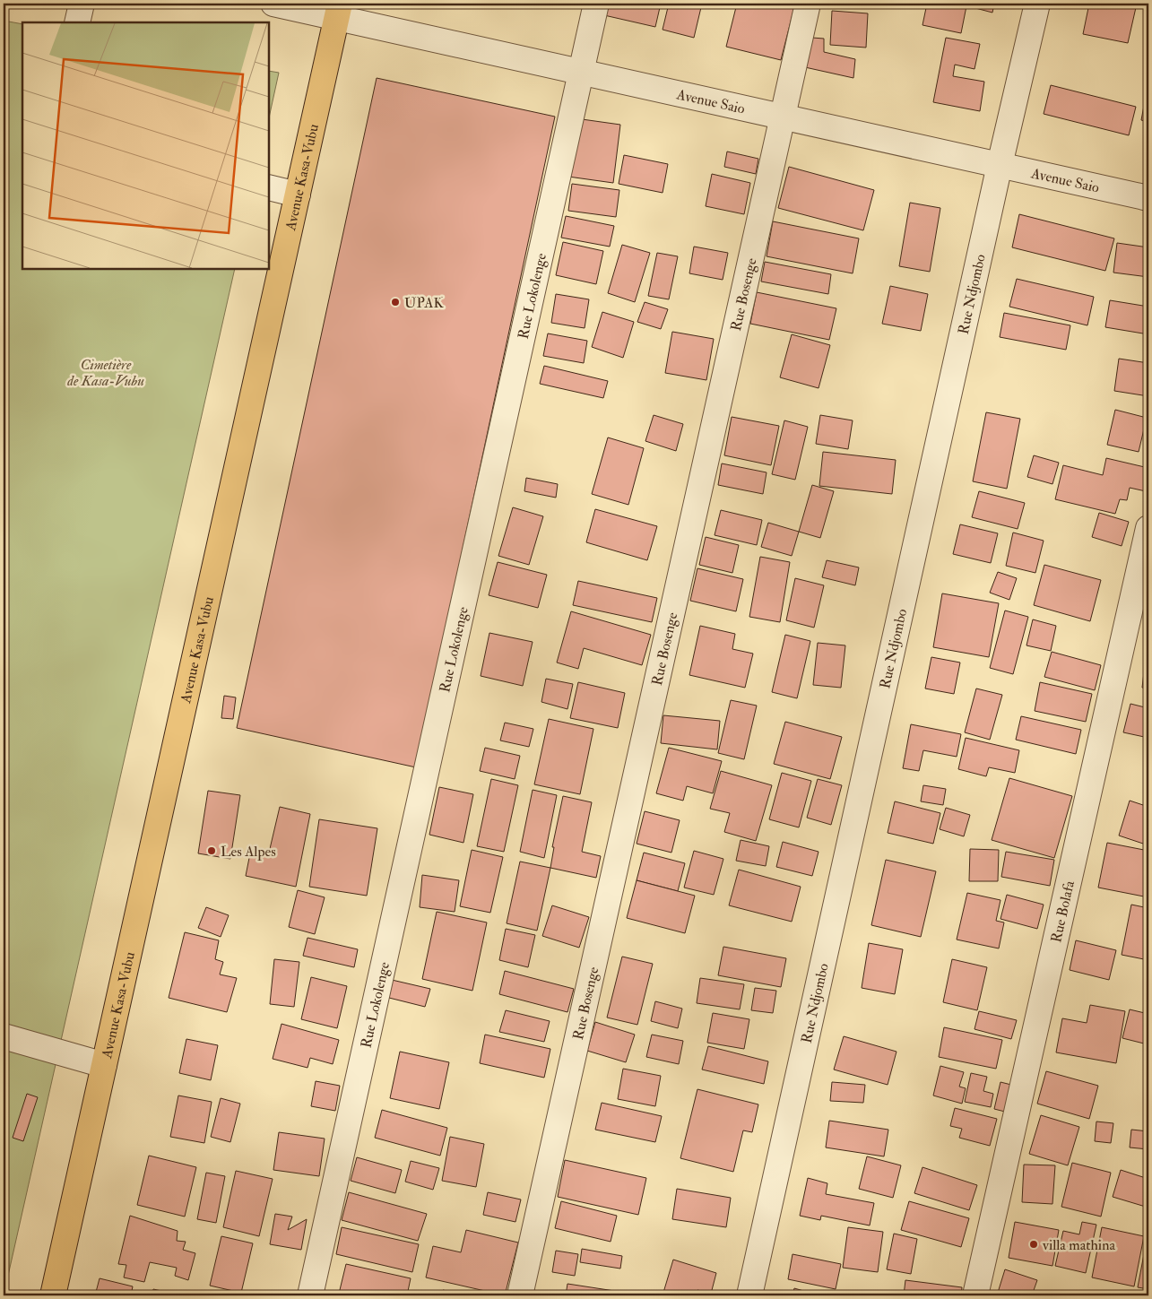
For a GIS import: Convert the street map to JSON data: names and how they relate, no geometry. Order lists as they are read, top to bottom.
{
  "streets": {
    "main road": ["Avenue Kasa-Vubu"],
    "street": [
      "Avenue Saio",
      "Rue Lokolenge",
      "Rue Bosenge",
      "Rue Ndjombo",
      "Rue Bolafa"
    ]
  },
  "crossings": [
    ["Avenue Saio", "Avenue Kasa-Vubu"],
    ["Avenue Saio", "Rue Lokolenge"],
    ["Avenue Saio", "Rue Bosenge"],
    ["Avenue Saio", "Rue Ndjombo"]
  ],
  "parks": ["Cimetière de Kasa-Vubu"],
  "places": ["UPAK", "Les Alpes", "villa mathina"]
}
